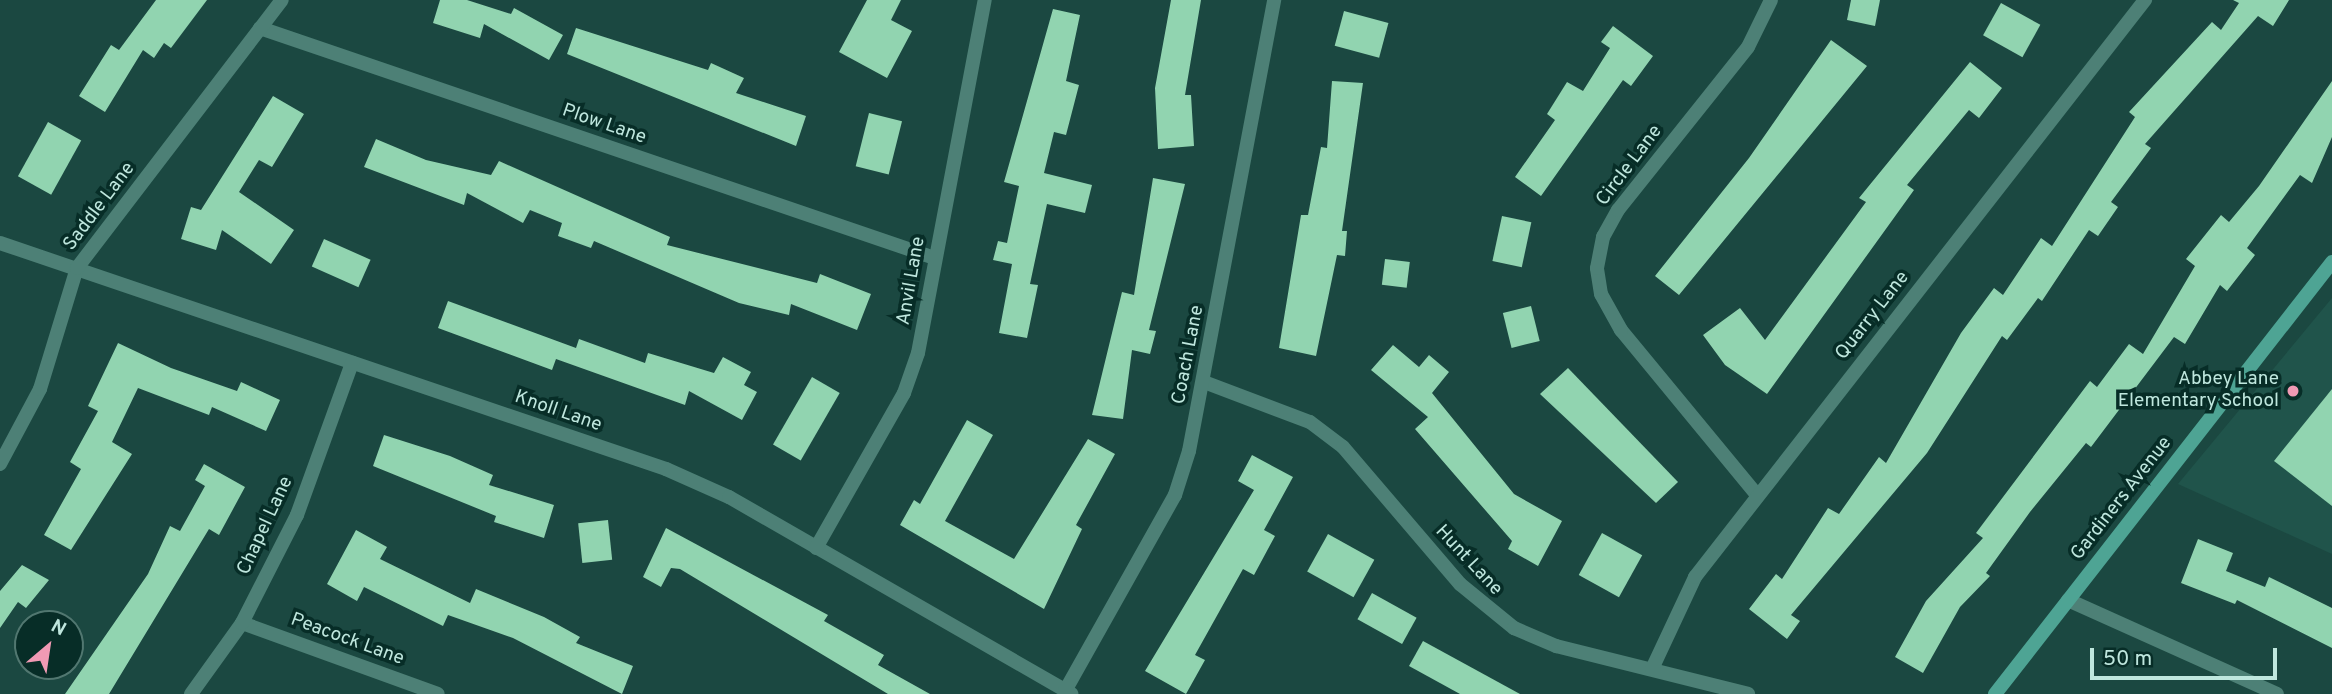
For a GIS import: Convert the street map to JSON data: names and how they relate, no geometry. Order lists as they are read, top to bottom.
{
  "streets": {
    "main road": ["Gardiners Avenue"],
    "street": [
      "Plow Lane",
      "Circle Lane",
      "Saddle Lane",
      "Anvil Lane",
      "Quarry Lane",
      "Coach Lane",
      "Knoll Lane",
      "Chapel Lane",
      "Hunt Lane",
      "Peacock Lane"
    ]
  },
  "crossings": [
    ["Plow Lane", "Saddle Lane"],
    ["Plow Lane", "Anvil Lane"],
    ["Circle Lane", "Quarry Lane"],
    ["Saddle Lane", "Knoll Lane"],
    ["Anvil Lane", "Knoll Lane"],
    ["Quarry Lane", "Hunt Lane"],
    ["Coach Lane", "Knoll Lane"],
    ["Coach Lane", "Hunt Lane"],
    ["Knoll Lane", "Chapel Lane"],
    ["Chapel Lane", "Peacock Lane"]
  ],
  "places": ["Abbey Lane Elementary School"],
  "scale_bar": "50 m",
  "north": "top right"
}
